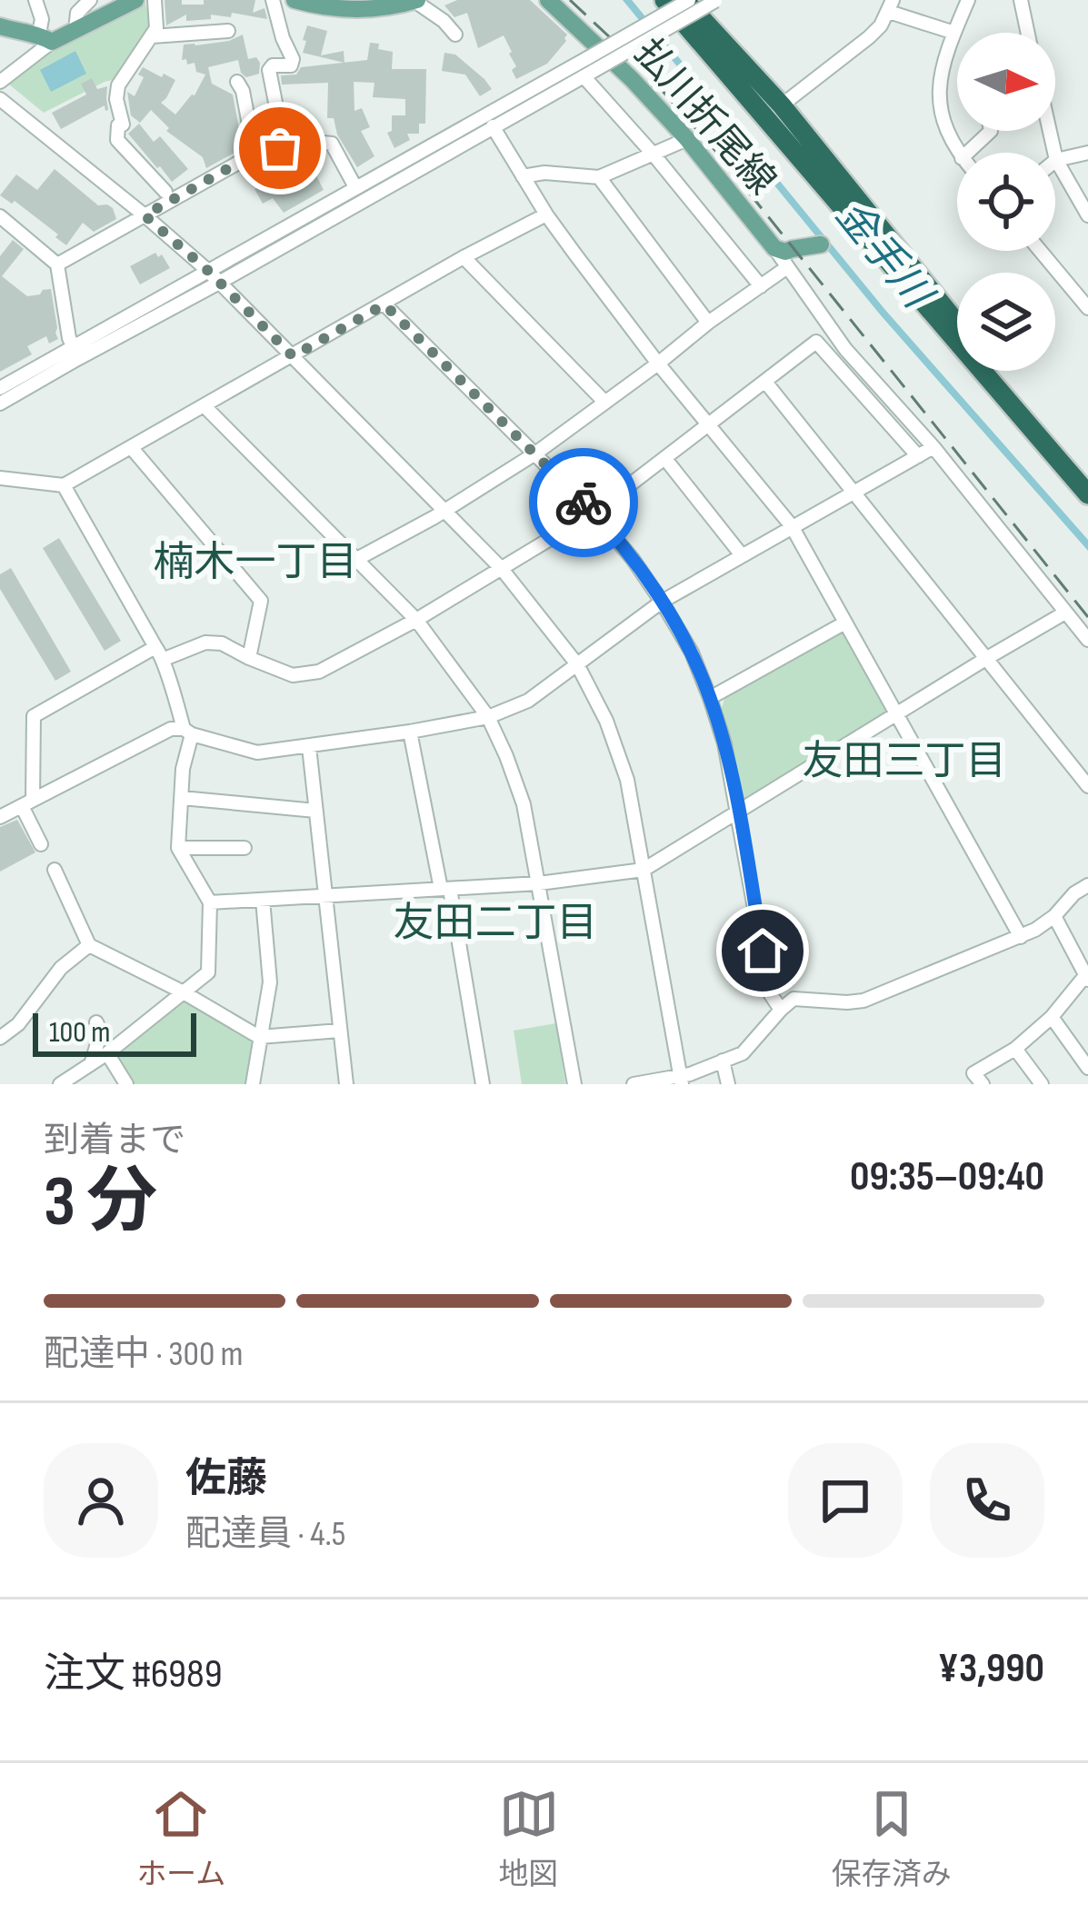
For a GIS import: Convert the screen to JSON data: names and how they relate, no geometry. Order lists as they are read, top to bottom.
{
  "streets": {
    "main road": ["払川折尾線"]
  },
  "districts": ["楠木一丁目", "友田三丁目", "友田二丁目"],
  "water": ["金手川"],
  "scale_bar": "100 m",
  "north": "right",
  "page": {
    "scale": "100 m",
    "heading": ["3 分", "到着まで", "09:35–09:40"],
    "panel": [
      "佐藤",
      "配達員 · 4.5",
      "注文 #6989",
      "¥3,990"
    ],
    "bar": "配達中 · 300 m",
    "tabs": ["ホーム", "地図", "保存済み"]
  }
}
